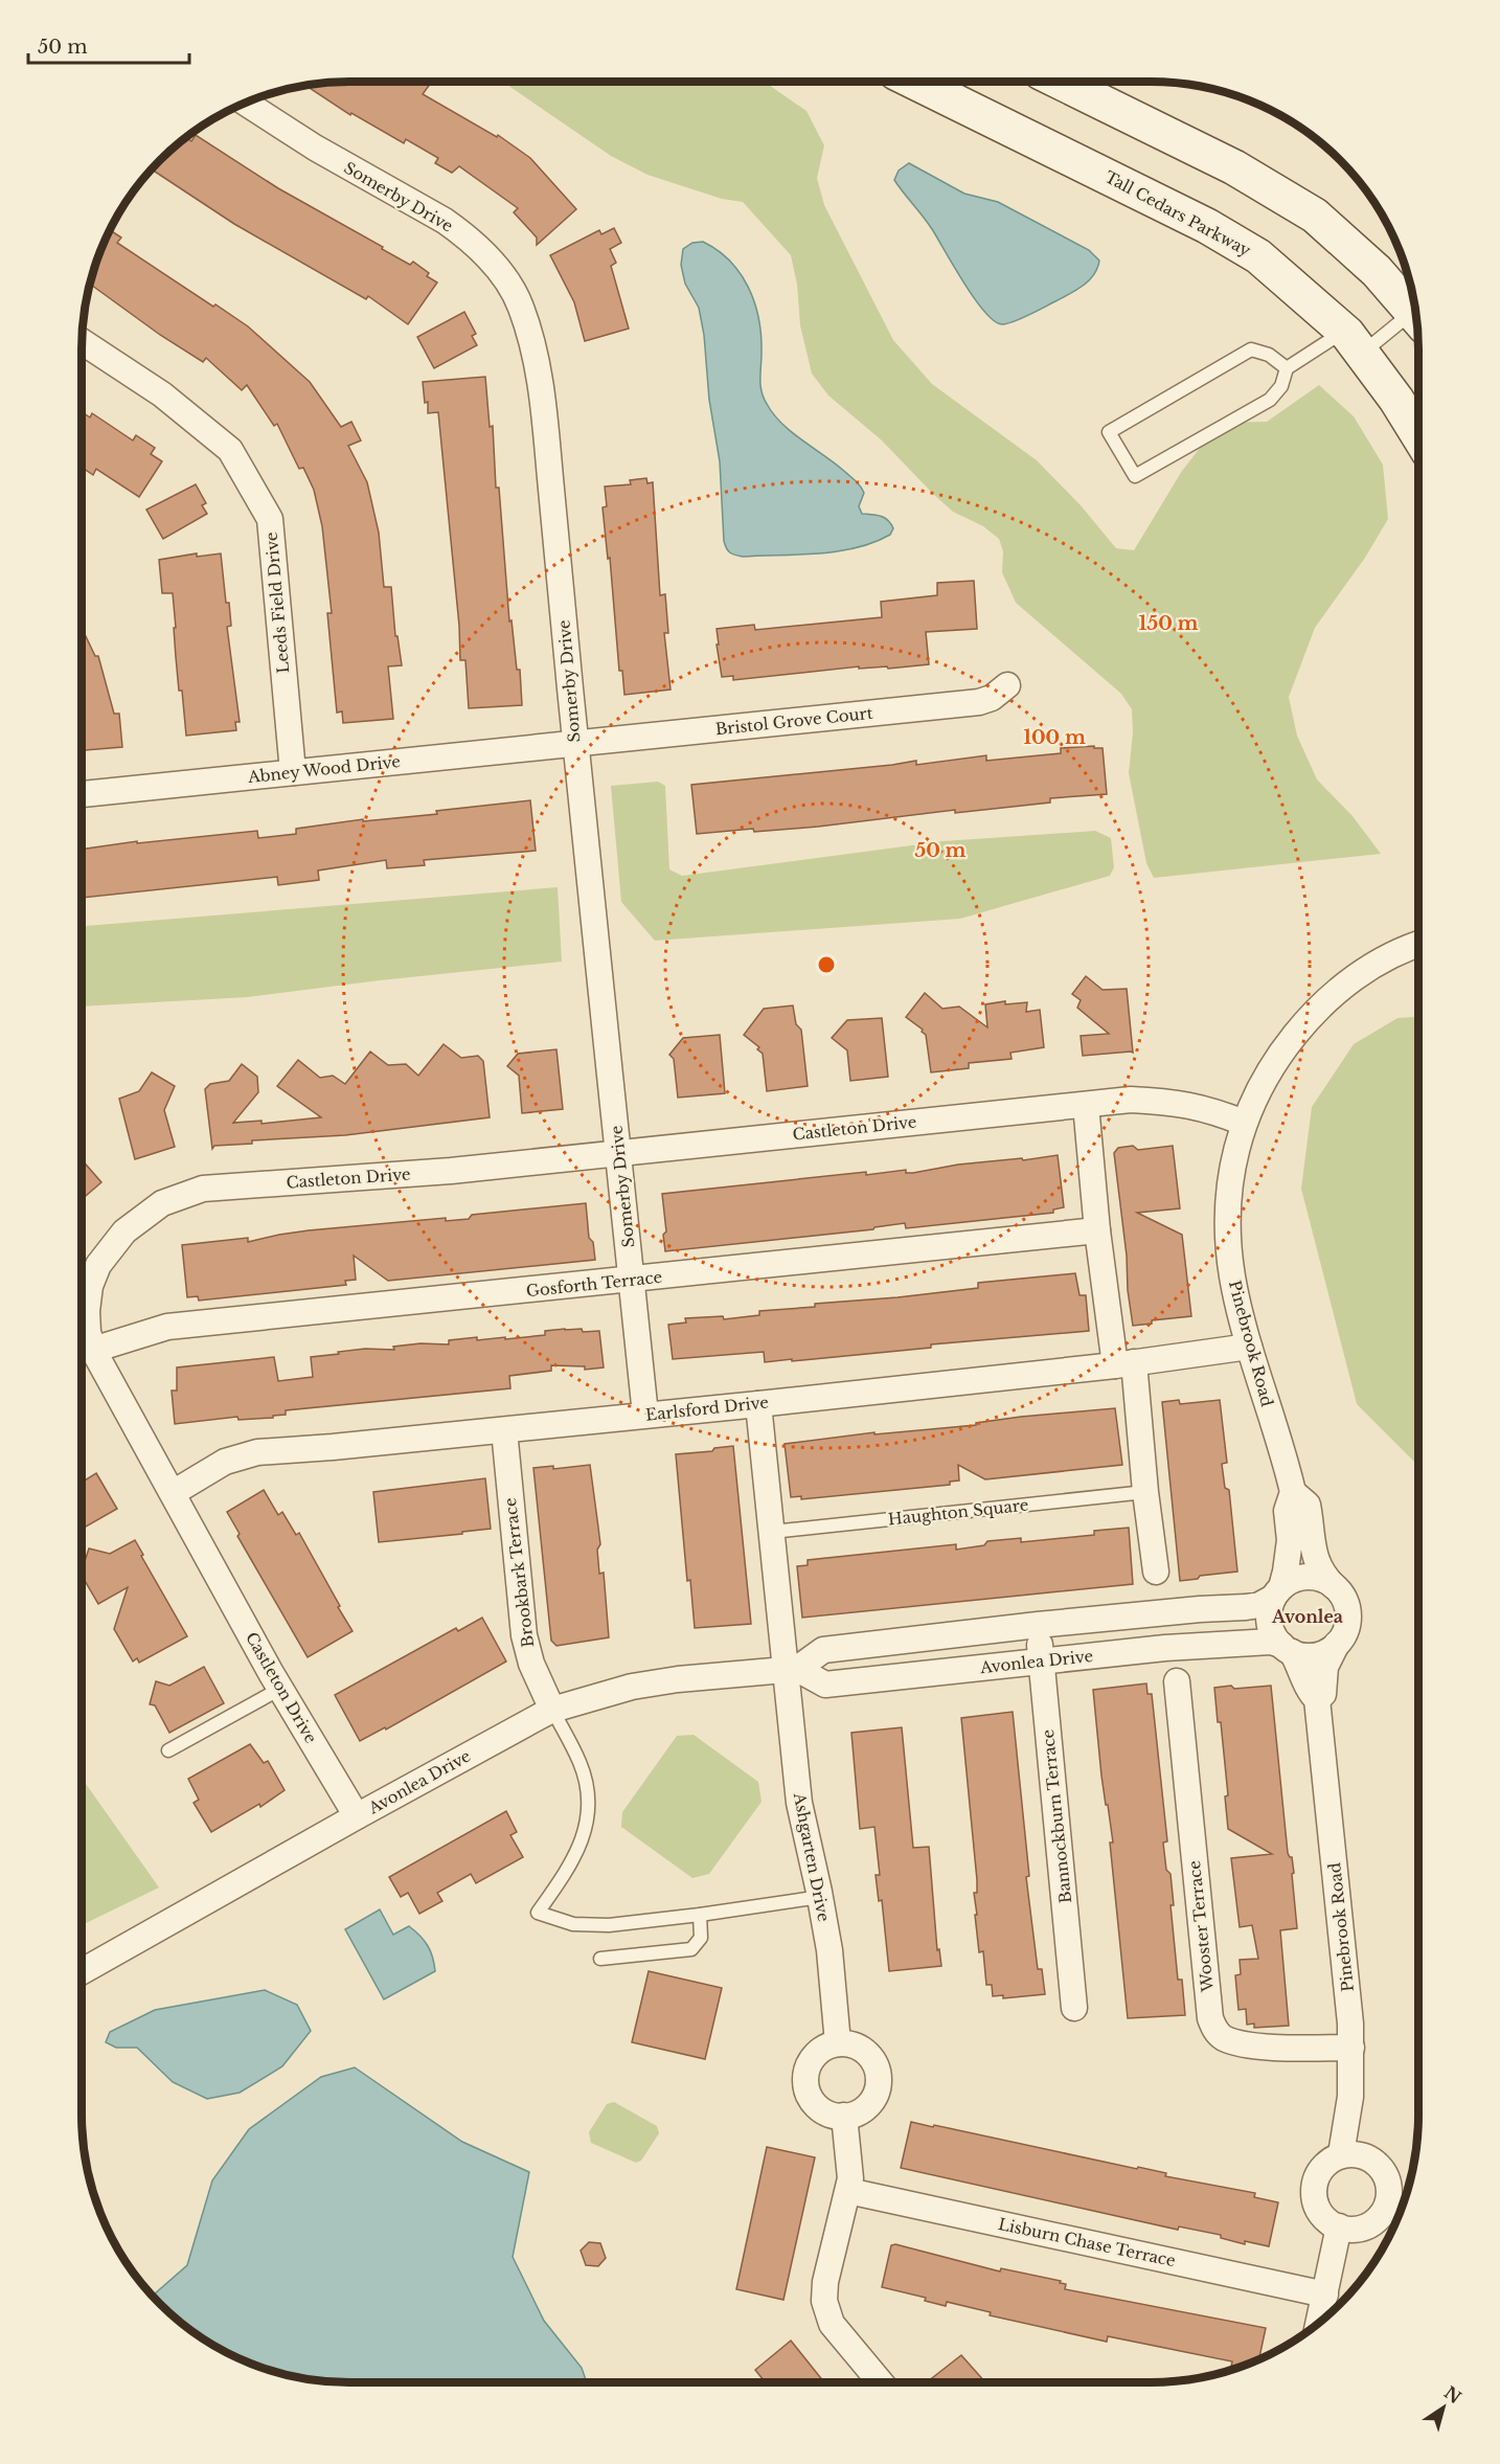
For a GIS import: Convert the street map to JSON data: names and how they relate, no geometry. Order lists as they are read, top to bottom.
{
  "streets": {
    "main road": ["Tall Cedars Parkway"],
    "street": [
      "Somerby Drive",
      "Leeds Field Drive",
      "Bristol Grove Court",
      "Abney Wood Drive",
      "Castleton Drive",
      "Gosforth Terrace",
      "Pinebrook Road",
      "Earlsford Drive",
      "Brookbark Terrace",
      "Avonlea Drive",
      "Bannockburn Terrace",
      "Ashgarten Drive",
      "Wooster Terrace",
      "Lisburn Chase Terrace"
    ],
    "lane": ["Haughton Square"]
  },
  "crossings": [
    ["Somerby Drive", "Bristol Grove Court"],
    ["Somerby Drive", "Abney Wood Drive"],
    ["Somerby Drive", "Castleton Drive"],
    ["Somerby Drive", "Gosforth Terrace"],
    ["Somerby Drive", "Earlsford Drive"],
    ["Leeds Field Drive", "Abney Wood Drive"],
    ["Bristol Grove Court", "Abney Wood Drive"],
    ["Castleton Drive", "Gosforth Terrace"],
    ["Castleton Drive", "Pinebrook Road"],
    ["Castleton Drive", "Earlsford Drive"],
    ["Castleton Drive", "Avonlea Drive"],
    ["Pinebrook Road", "Earlsford Drive"],
    ["Pinebrook Road", "Avonlea Drive"],
    ["Pinebrook Road", "Wooster Terrace"],
    ["Earlsford Drive", "Brookbark Terrace"],
    ["Brookbark Terrace", "Avonlea Drive"],
    ["Avonlea Drive", "Bannockburn Terrace"],
    ["Avonlea Drive", "Ashgarten Drive"]
  ],
  "districts": ["Avonlea"],
  "scale_bar": "50 m",
  "north": "top right",
  "rings": ["150 m", "100 m", "50 m"]
}
